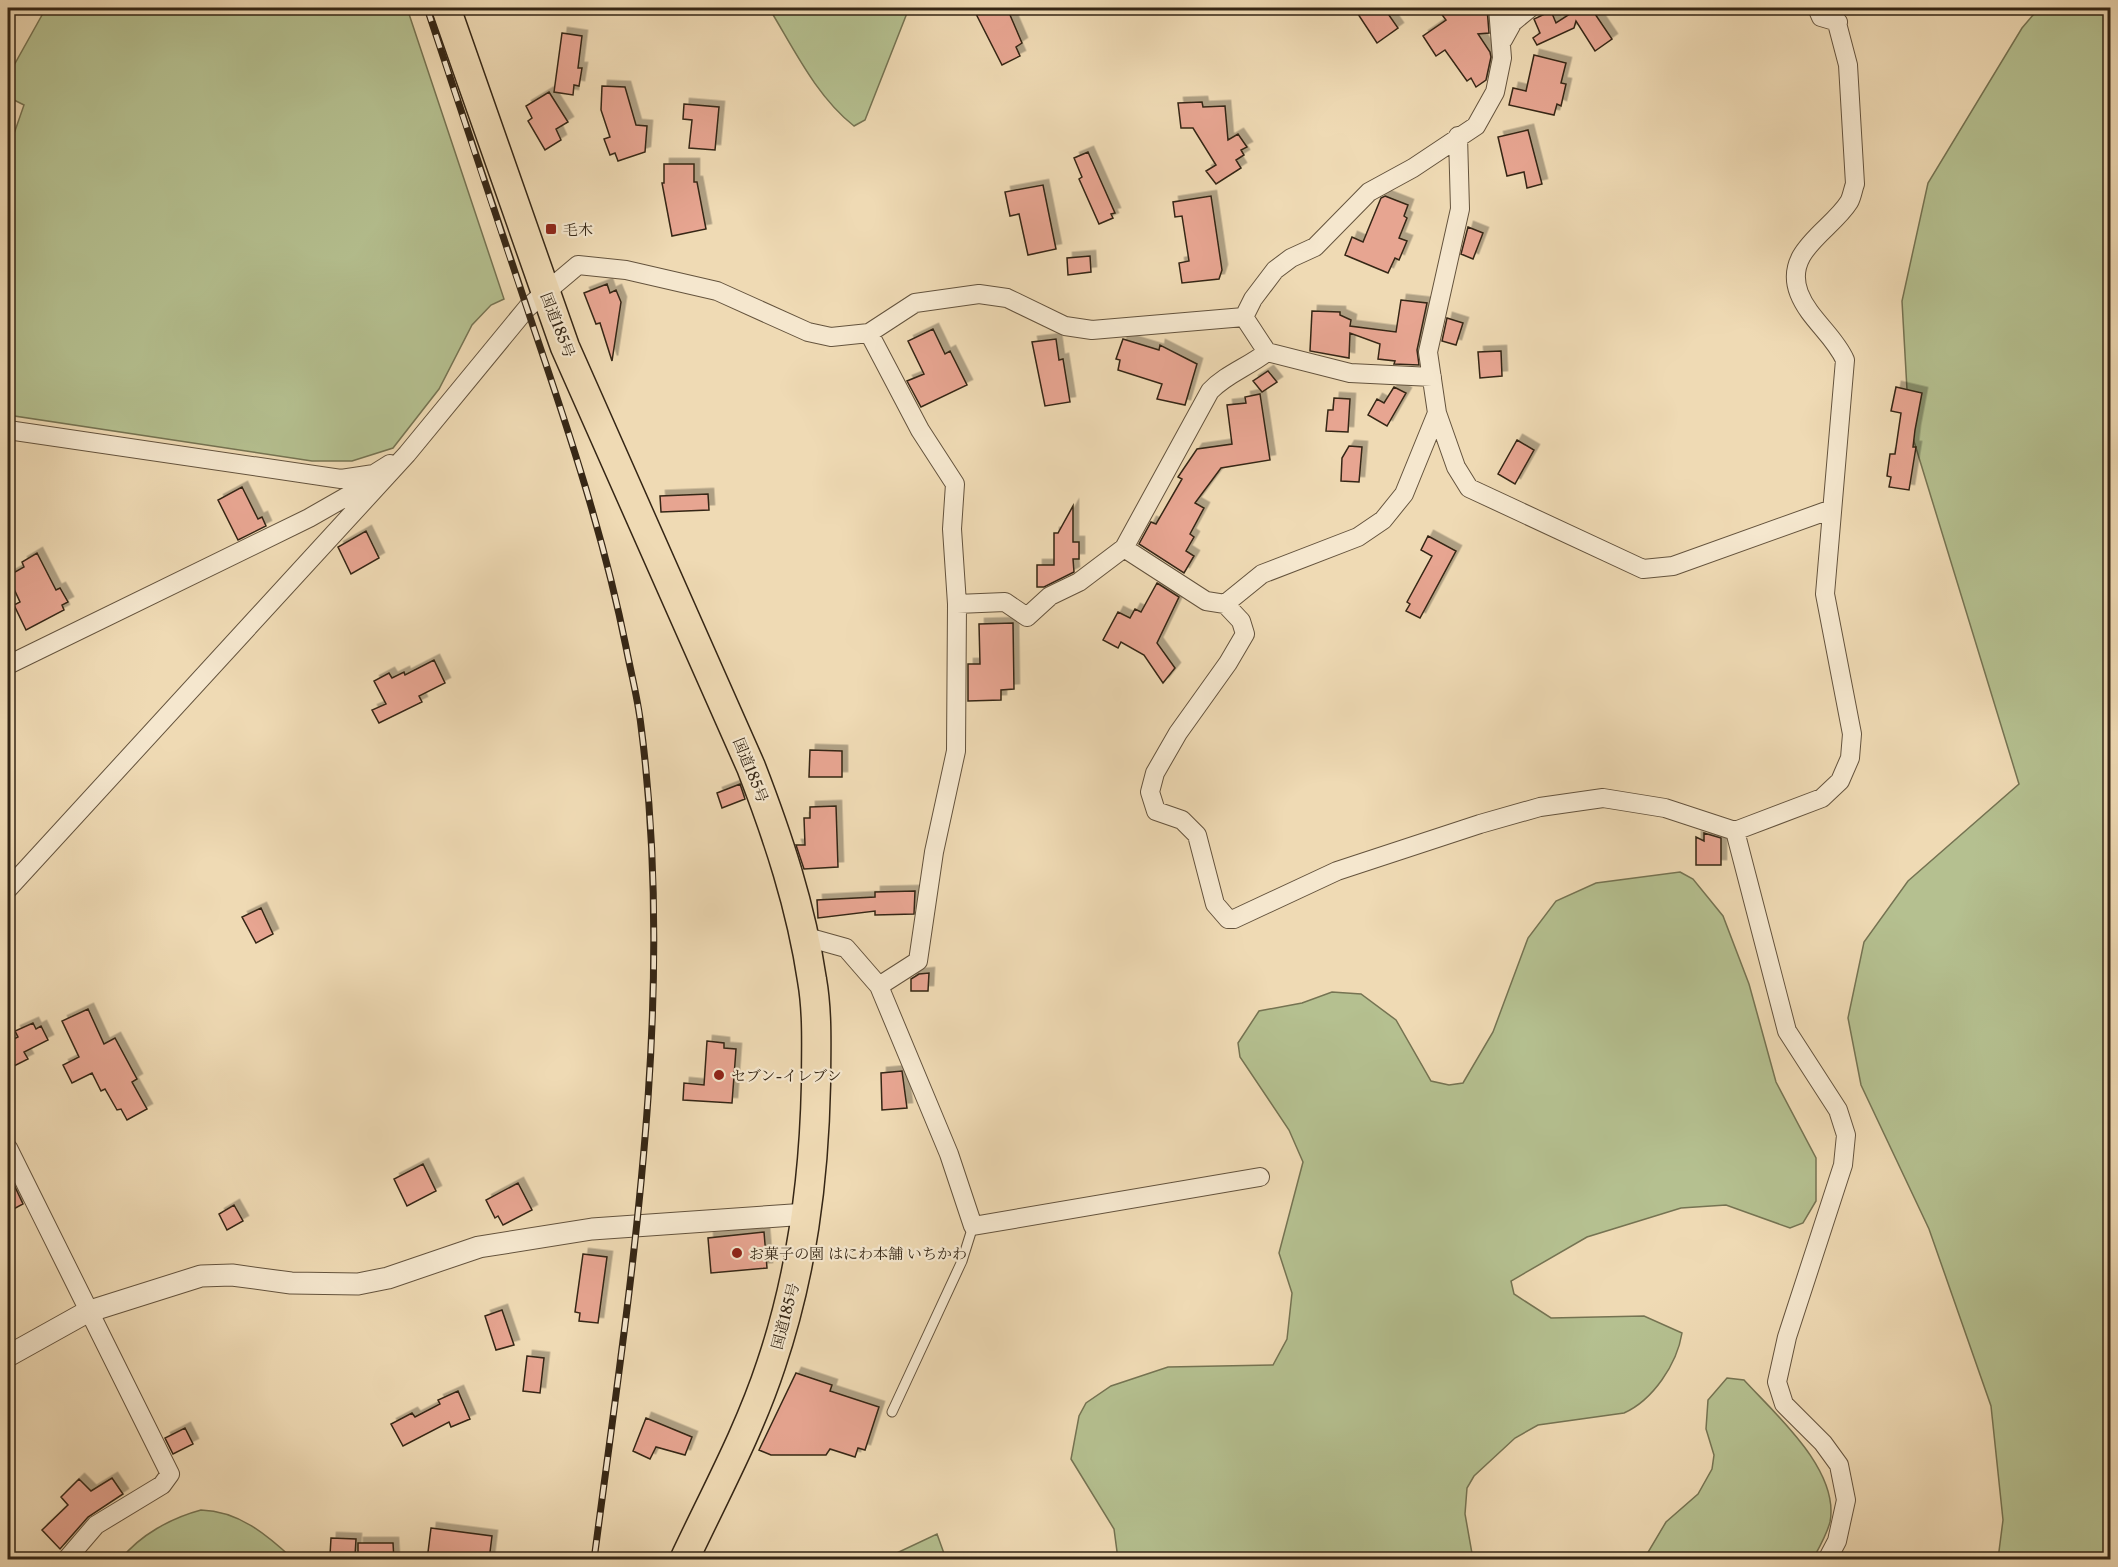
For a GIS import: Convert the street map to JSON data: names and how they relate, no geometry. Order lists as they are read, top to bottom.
{
  "streets": {
    "highway": ["国道185号"]
  },
  "places": {
    "transit": ["毛木"],
    "other": ["セブン-イレブン", "お菓子の園 はにわ本舗 いちかわ"]
  }
}
